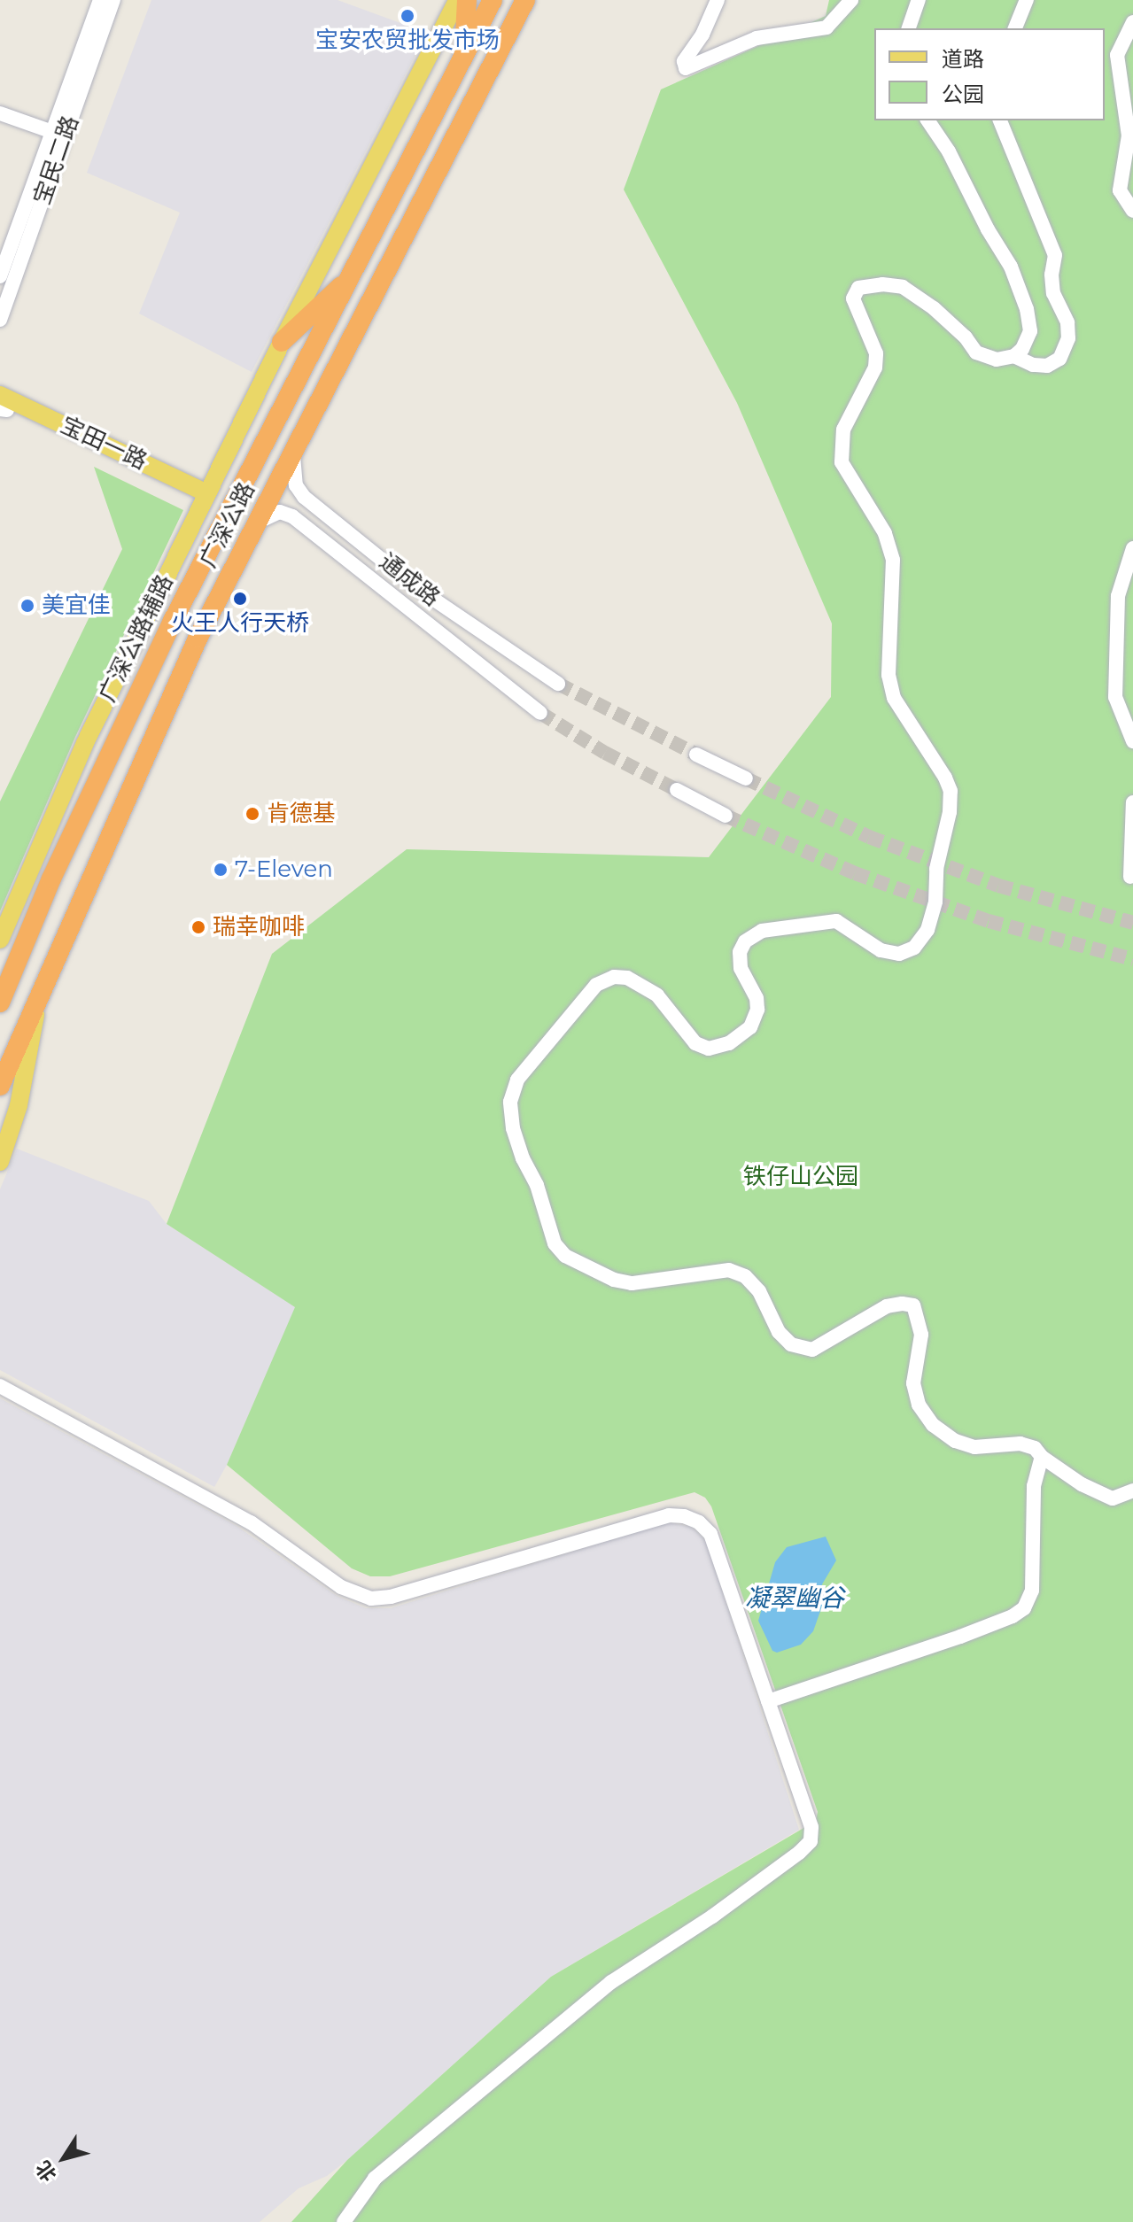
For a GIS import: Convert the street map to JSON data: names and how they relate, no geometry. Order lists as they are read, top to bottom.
{
  "streets": {
    "highway": ["广深公路"],
    "main road": ["宝田一路", "广深公路辅路"],
    "street": ["宝民二路", "通成路"]
  },
  "crossings": [
    ["宝田一路", "广深公路辅路"],
    ["广深公路", "通成路"]
  ],
  "water": ["凝翠幽谷"],
  "parks": ["铁仔山公园"],
  "places": [
    "宝安农贸批发市场",
    "火王人行天桥",
    "美宜佳",
    "肯德基",
    "7-Eleven",
    "瑞幸咖啡"
  ],
  "legend": ["道路", "公园"],
  "north": "bottom left"
}
